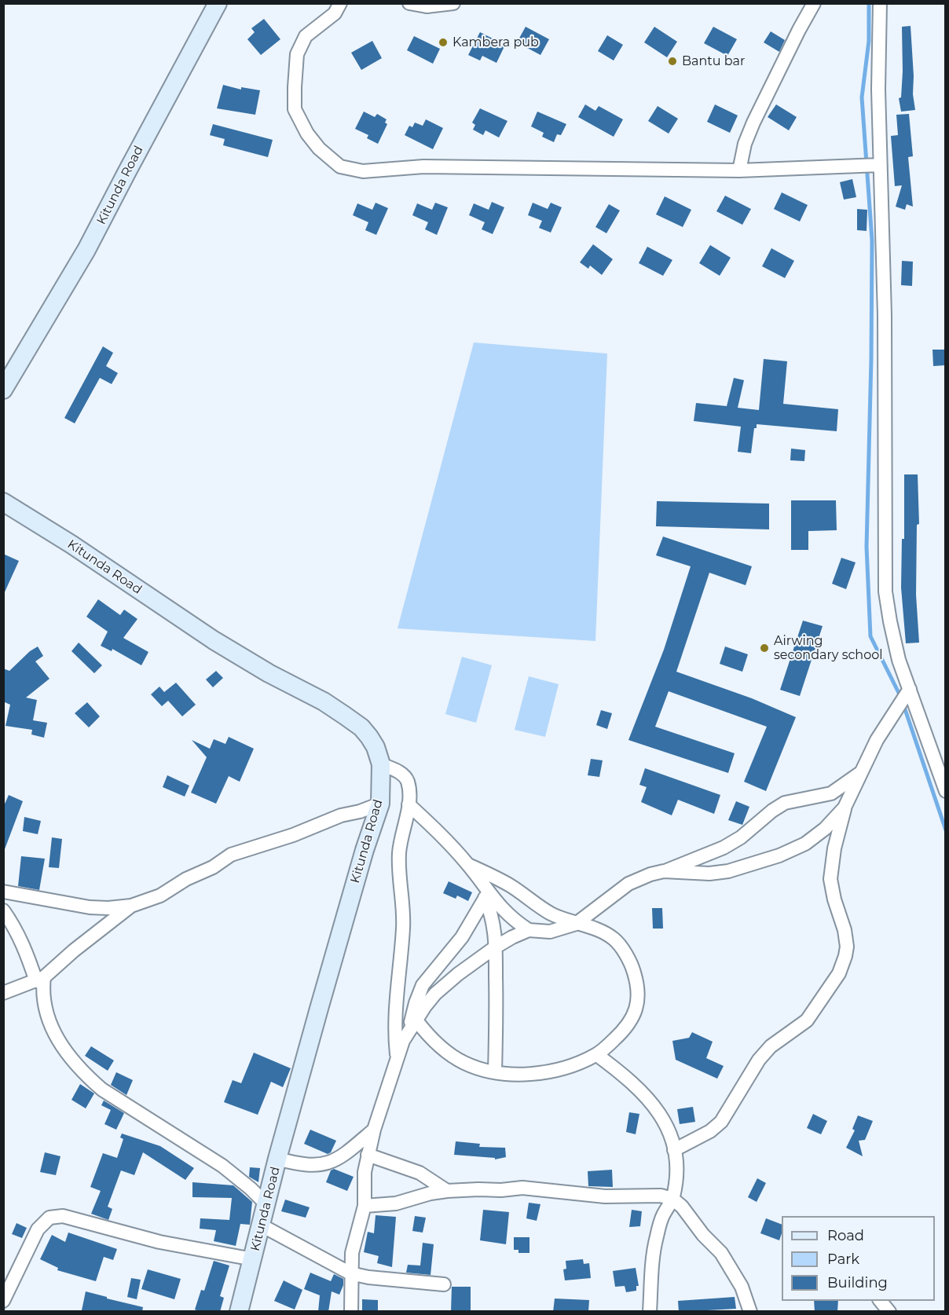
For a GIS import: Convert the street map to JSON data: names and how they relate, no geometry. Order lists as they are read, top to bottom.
{
  "streets": {
    "street": ["Kitunda Road"]
  },
  "places": ["Kambera pub", "Bantu bar", "Airwing secondary school"],
  "legend": ["Road", "Park", "Building"]
}
